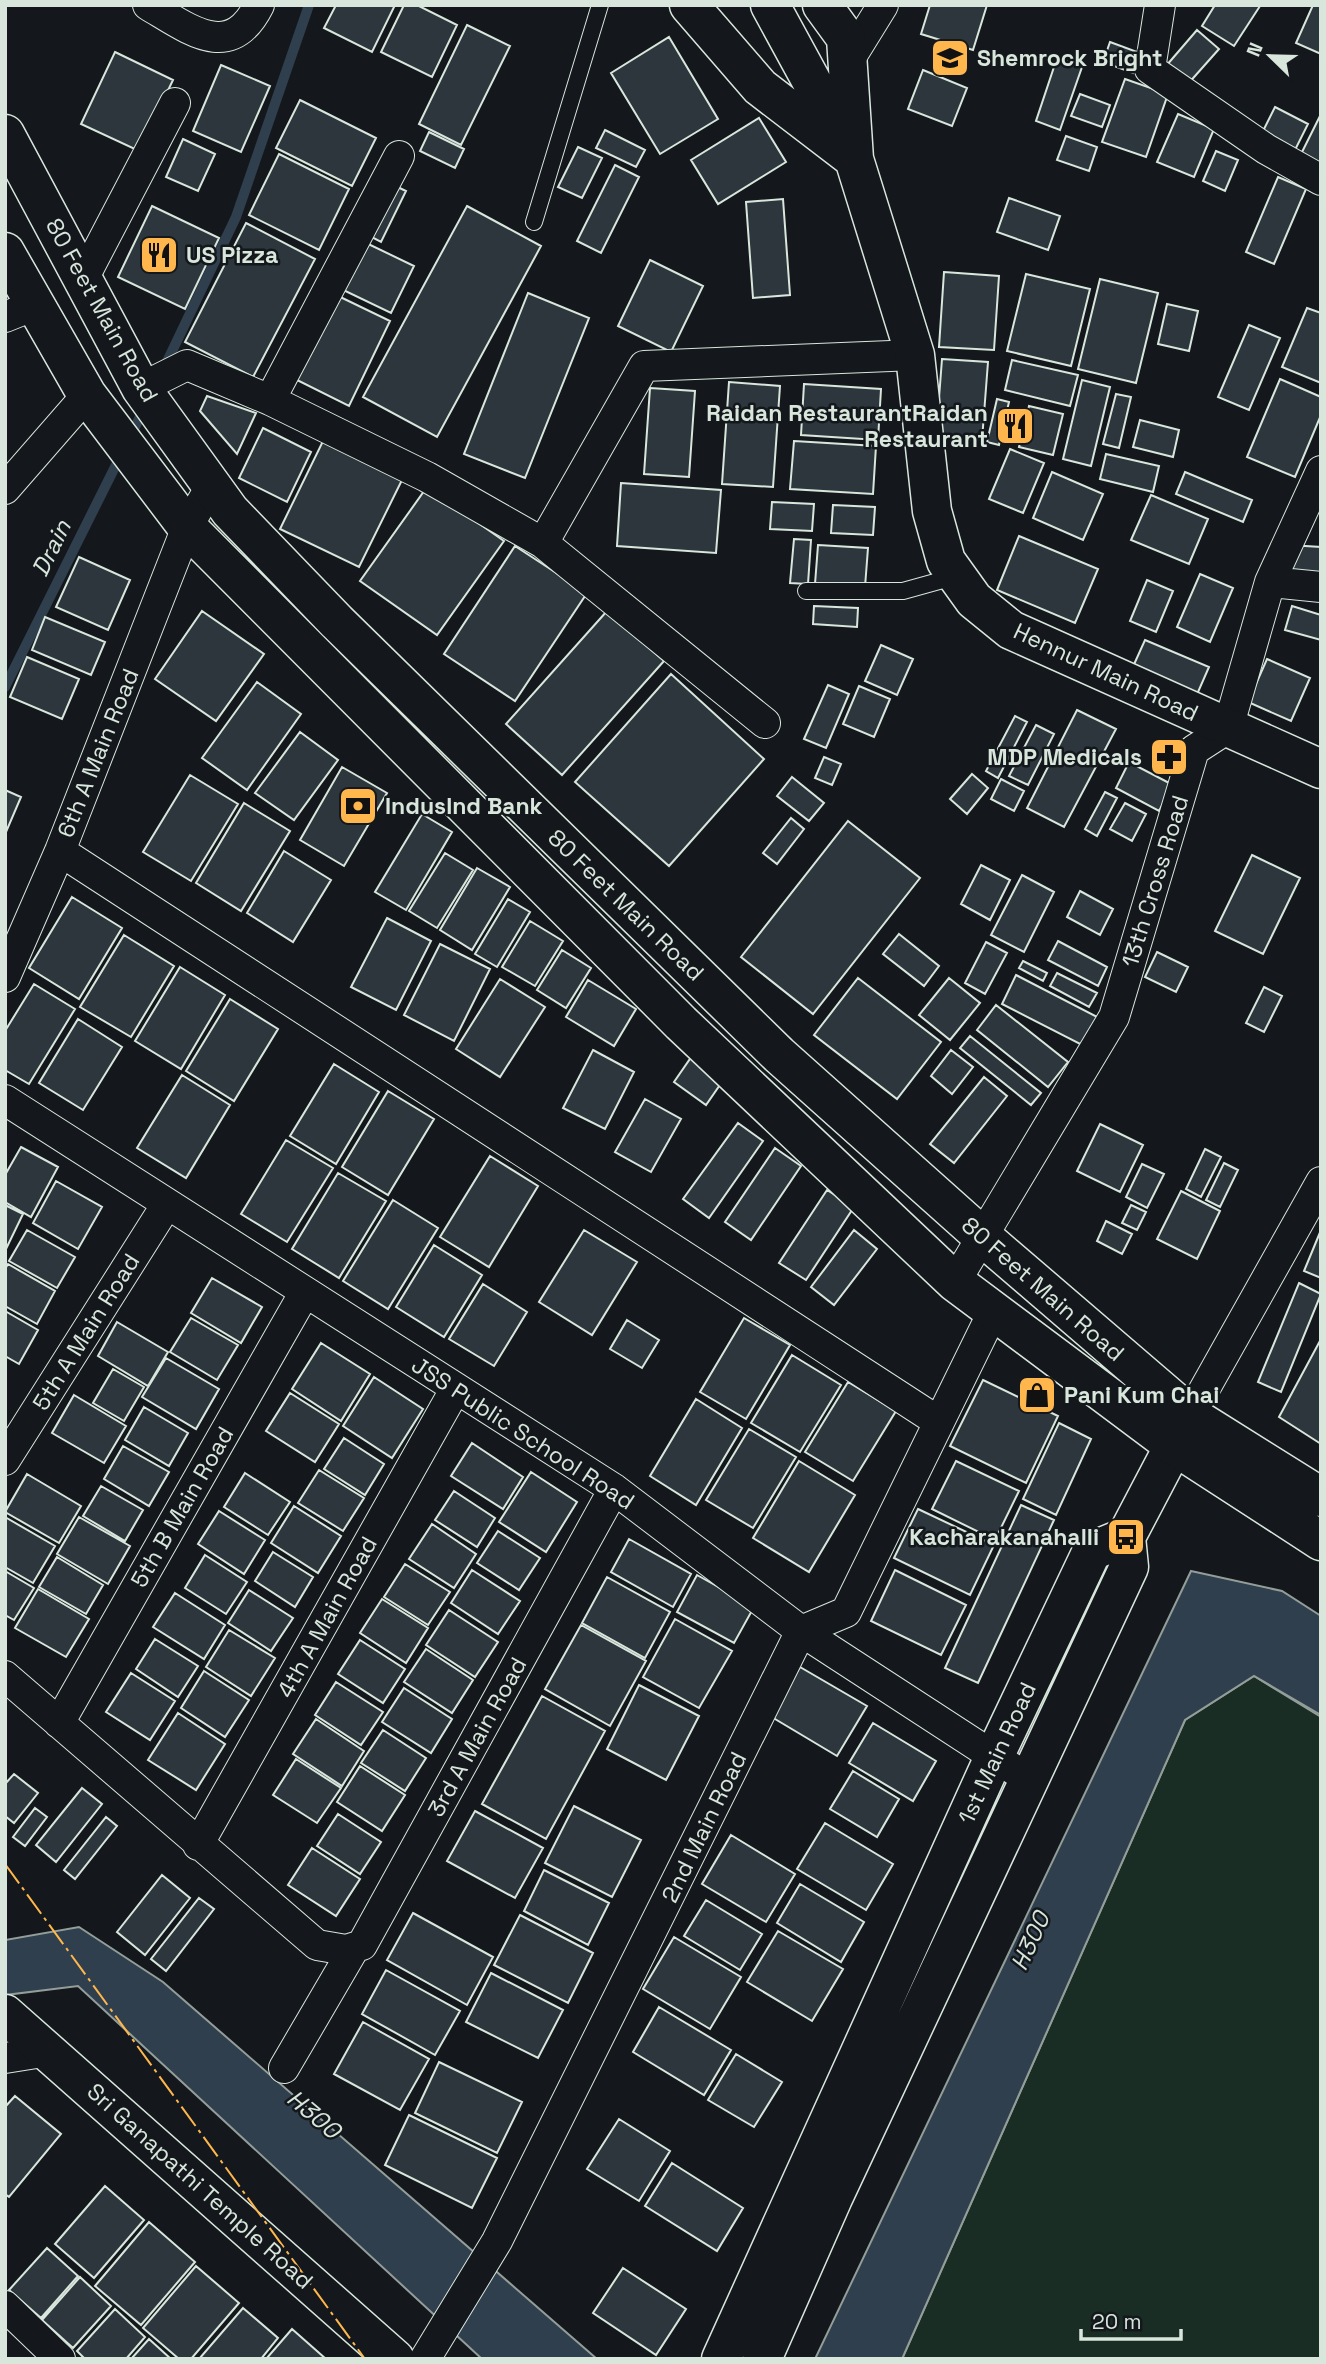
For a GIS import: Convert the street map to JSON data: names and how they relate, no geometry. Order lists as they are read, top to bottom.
{
  "streets": {
    "main road": [
      "80 Feet Main Road",
      "Hennur Main Road",
      "1st Main Road",
      "Sri Ganapathi Temple Road"
    ],
    "street": [
      "6th A Main Road",
      "13th Cross Road",
      "5th A Main Road",
      "JSS Public School Road",
      "5th B Main Road",
      "4th A Main Road",
      "3rd A Main Road",
      "2nd Main Road"
    ]
  },
  "crossings": [
    ["80 Feet Main Road", "6th A Main Road"],
    ["80 Feet Main Road", "13th Cross Road"],
    ["Hennur Main Road", "13th Cross Road"],
    ["5th A Main Road", "JSS Public School Road"],
    ["JSS Public School Road", "5th B Main Road"],
    ["JSS Public School Road", "4th A Main Road"],
    ["JSS Public School Road", "3rd A Main Road"],
    ["JSS Public School Road", "1st Main Road"],
    ["JSS Public School Road", "2nd Main Road"]
  ],
  "water": ["Drain", "H300"],
  "places": {
    "school or university": ["Shemrock Bright"],
    "restaurant": ["US Pizza", "Raidan RestaurantRaidan Restaurant"],
    "pharmacy": ["MDP Medicals"],
    "bank": ["IndusInd Bank"],
    "shop": ["Pani Kum Chai"],
    "bus stop": ["Kacharakanahalli"]
  },
  "scale_bar": "20 m",
  "north": "top left"
}
